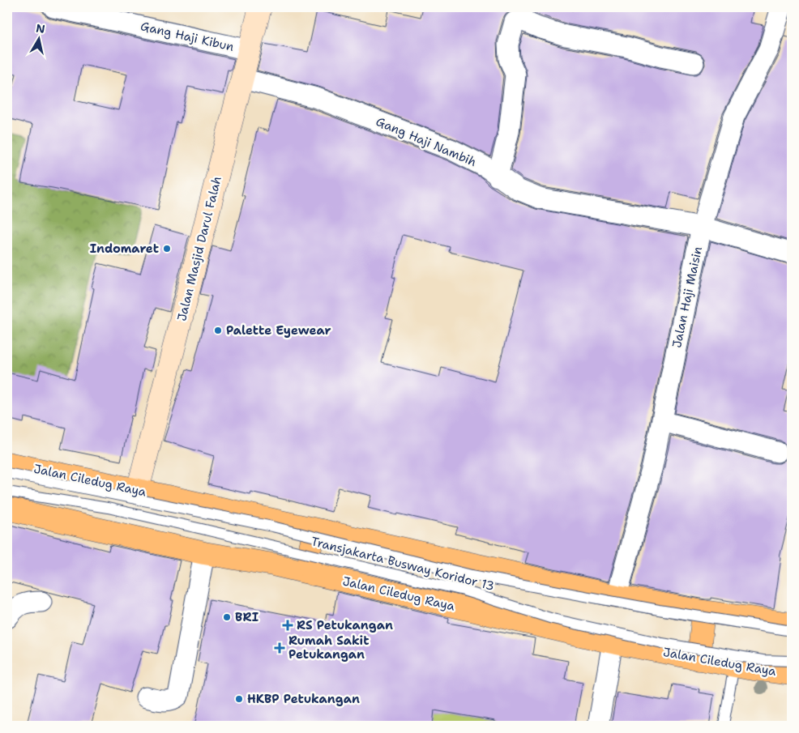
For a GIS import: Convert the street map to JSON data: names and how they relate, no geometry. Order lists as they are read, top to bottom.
{
  "streets": {
    "main road": ["Jalan Ciledug Raya"],
    "street": [
      "Gang Haji Kibun",
      "Gang Haji Nambih",
      "Jalan Masjid Darul Falah",
      "Jalan Haji Maisin"
    ],
    "lane": ["Transjakarta Busway Koridor 13"]
  },
  "crossings": [
    ["Gang Haji Kibun", "Jalan Masjid Darul Falah"],
    ["Gang Haji Nambih", "Jalan Masjid Darul Falah"],
    ["Gang Haji Nambih", "Jalan Haji Maisin"],
    ["Jalan Masjid Darul Falah", "Jalan Ciledug Raya"],
    ["Jalan Haji Maisin", "Jalan Ciledug Raya"]
  ],
  "places": {
    "other": [
      "Indomaret",
      "Palette Eyewear",
      "BRI",
      "HKBP Petukangan"
    ],
    "health": ["RS Petukangan", "Rumah Sakit Petukangan"]
  },
  "north": "top"
}
